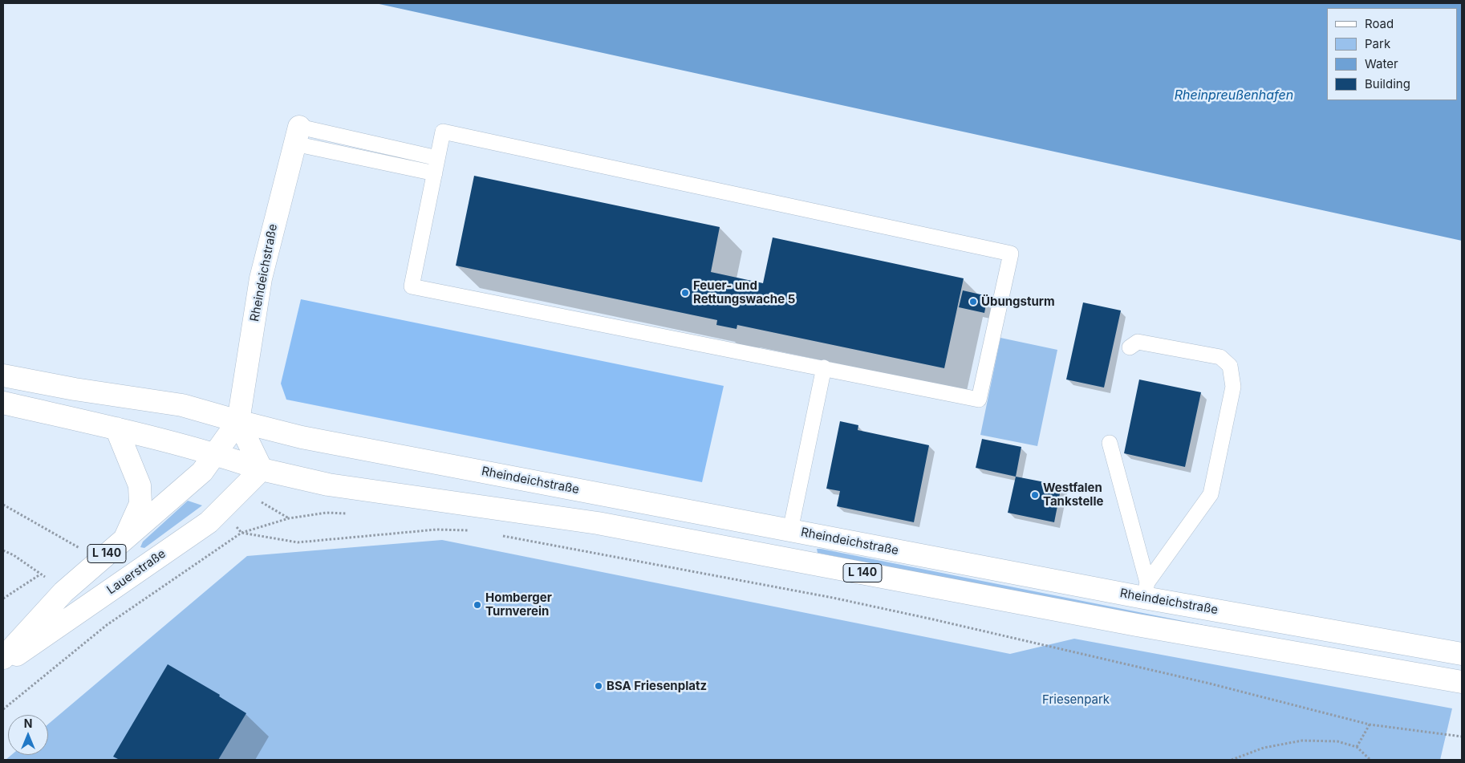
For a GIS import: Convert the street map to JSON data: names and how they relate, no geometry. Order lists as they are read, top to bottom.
{
  "streets": {
    "main road": ["Rheindeichstraße", "L 140", "Lauerstraße"]
  },
  "crossings": [
    ["Rheindeichstraße", "L 140"],
    ["L 140", "Lauerstraße"]
  ],
  "water": ["Rheinpreußenhafen"],
  "parks": ["Friesenpark"],
  "places": [
    "Feuer- und Rettungswache 5",
    "Übungsturm",
    "Westfalen Tankstelle",
    "Homberger Turnverein",
    "BSA Friesenplatz"
  ],
  "legend": [
    "Road",
    "Park",
    "Water",
    "Building"
  ],
  "north": "top"
}
